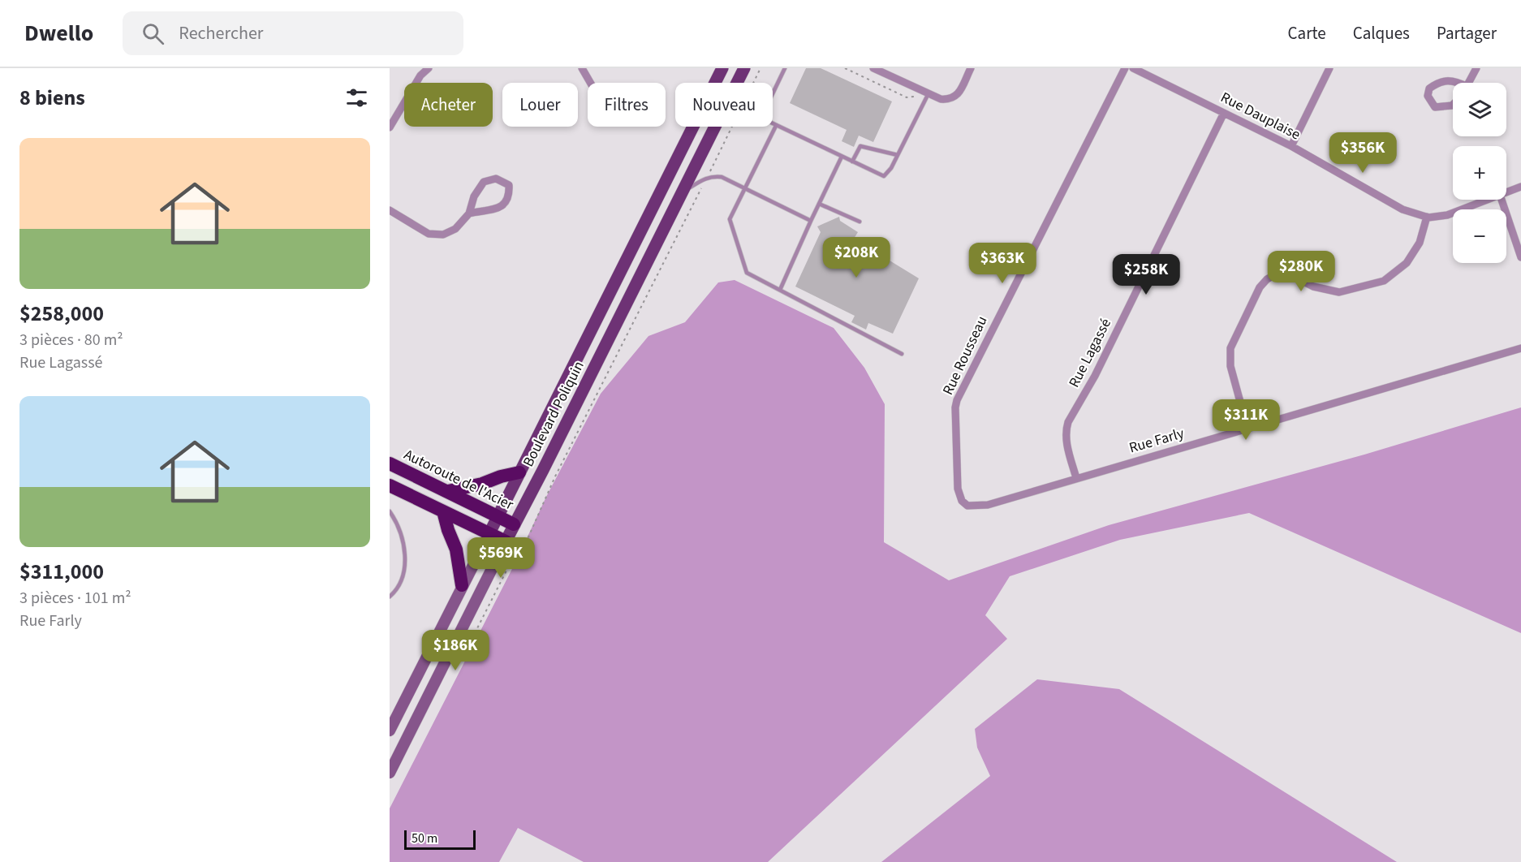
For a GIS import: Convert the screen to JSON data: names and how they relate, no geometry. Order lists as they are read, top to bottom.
{
  "streets": {
    "highway": ["Autoroute de l'Acier"],
    "main road": ["Boulevard Poliquin"],
    "street": [
      "Rue Dauplaise",
      "Rue Lagassé",
      "Rue Rousseau",
      "Rue Farly"
    ]
  },
  "crossings": [
    ["Rue Dauplaise", "Rue Lagassé"],
    ["Rue Lagassé", "Rue Farly"],
    ["Rue Rousseau", "Rue Farly"],
    ["Boulevard Poliquin", "Autoroute de l'Acier"]
  ],
  "scale_bar": "50 m",
  "page": {
    "header": "Dwello",
    "search": "Rechercher",
    "nav": ["Carte", "Calques", "Partager"],
    "heading": "8 biens",
    "map_buttons": ["+", "−"],
    "chip": [
      "Acheter",
      "Louer",
      "Filtres",
      "Nouveau"
    ],
    "list": [
      {
        "name": "$258,000",
        "note": "3 pièces · 80 m² · Rue Lagassé"
      },
      {
        "name": "$311,000",
        "note": "3 pièces · 101 m² · Rue Farly"
      }
    ],
    "price": [
      "$356K",
      "$208K",
      "$363K",
      "$280K",
      "$258K",
      "$311K",
      "$569K",
      "$186K"
    ],
    "scale": "50 m"
  }
}
